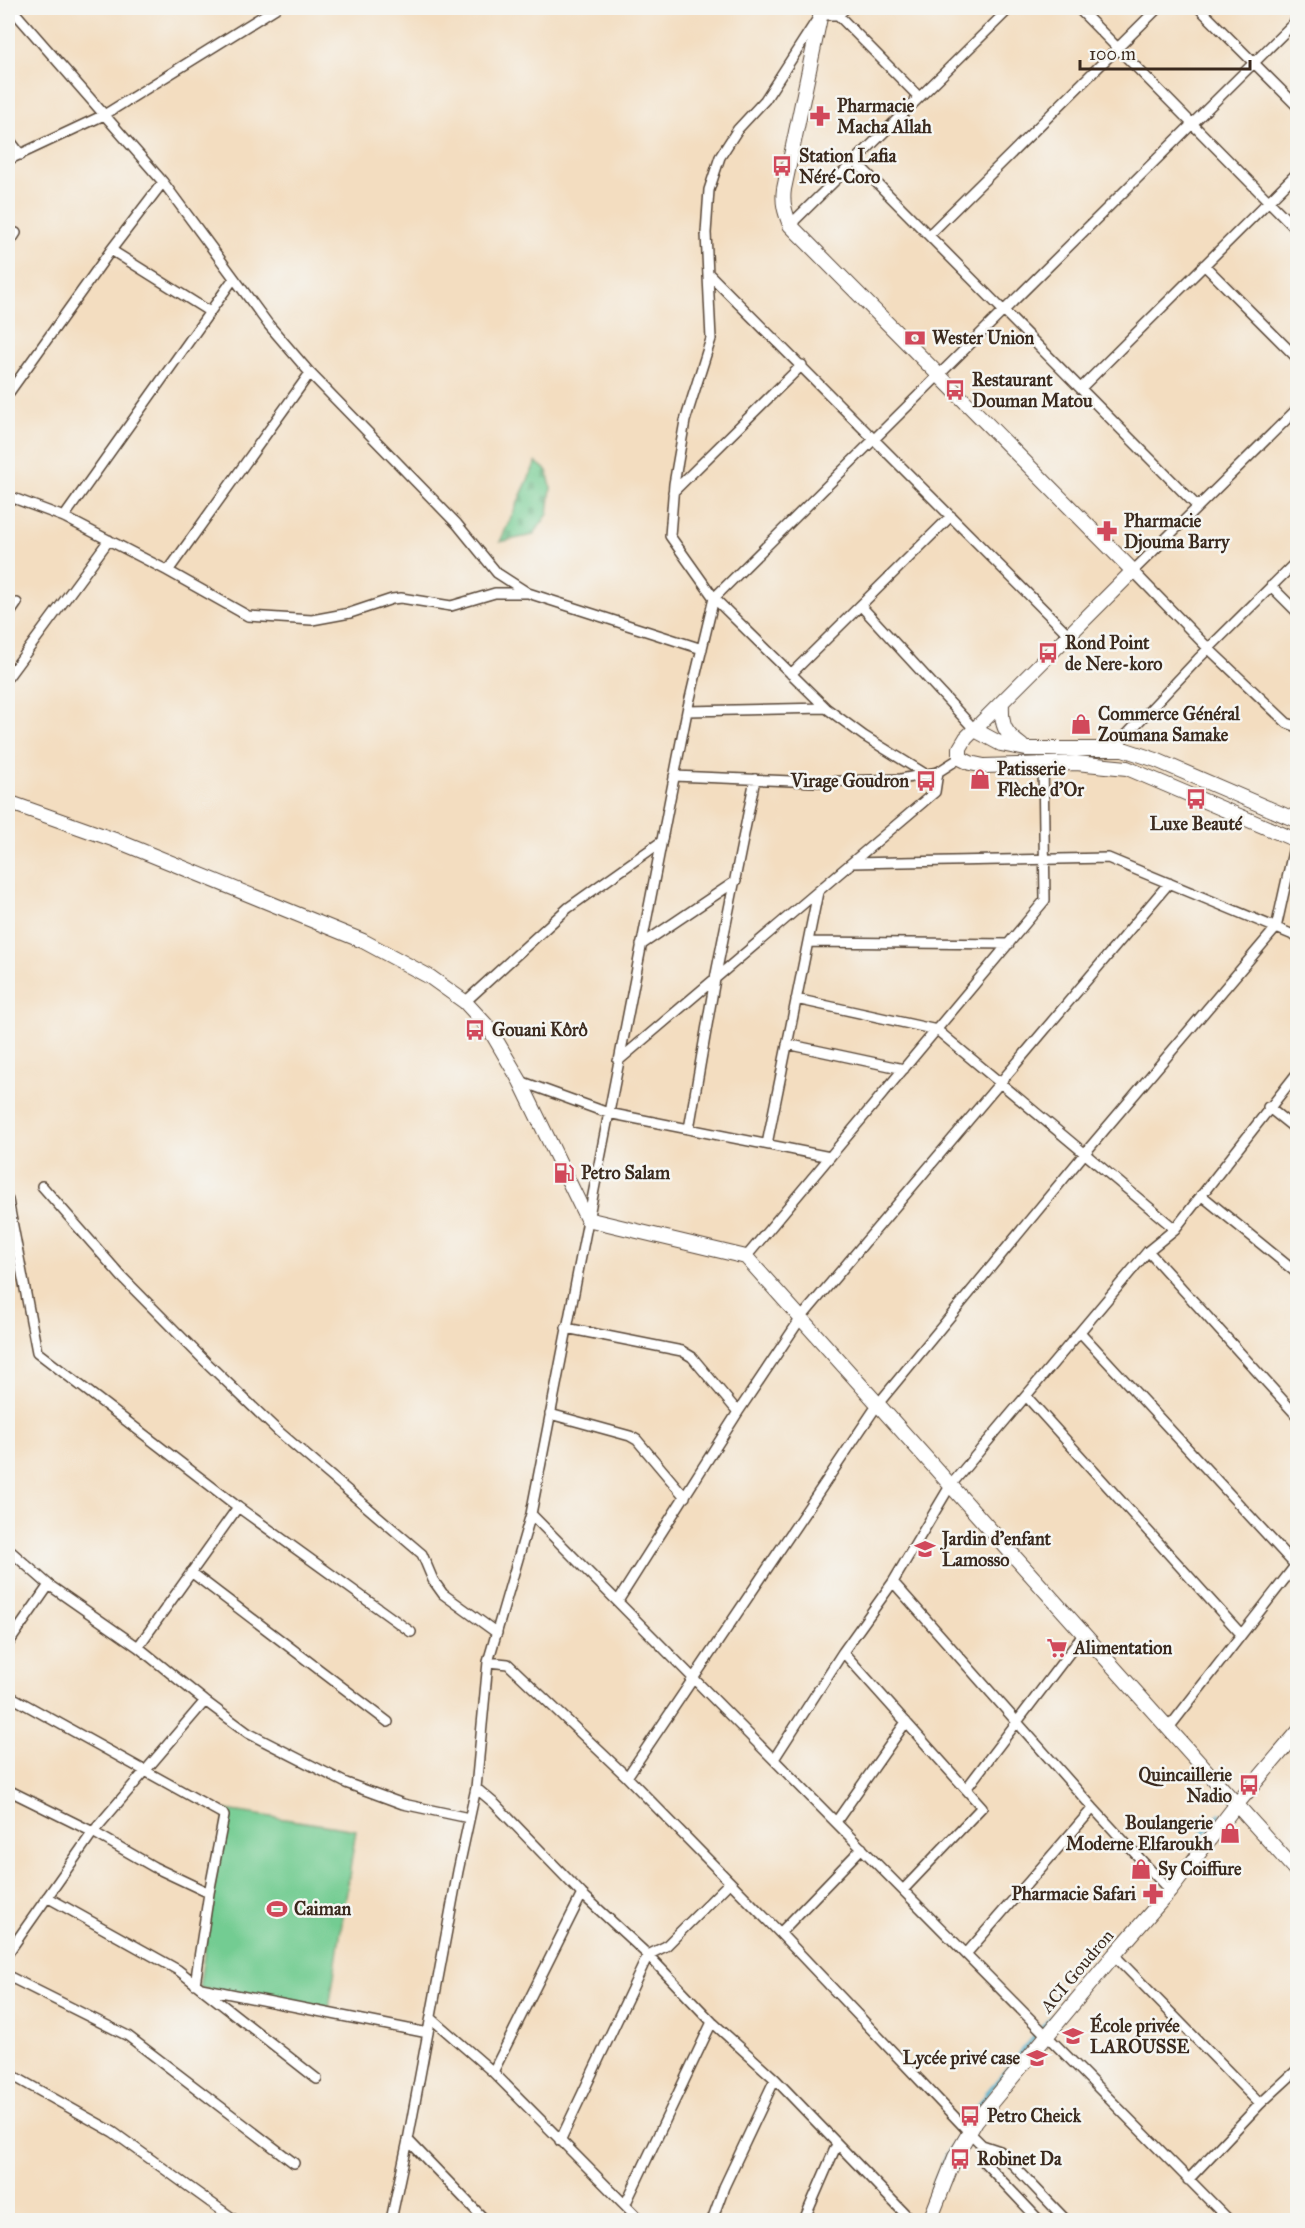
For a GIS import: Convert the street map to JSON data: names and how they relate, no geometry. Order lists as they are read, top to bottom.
{
  "streets": {
    "street": ["ACI Goudron"]
  },
  "places": {
    "pharmacy": ["Pharmacie Macha Allah", "Pharmacie Djouma Barry", "Pharmacie Safari"],
    "bus stop": [
      "Station Lafia Néré-Coro",
      "Restaurant Douman Matou",
      "Rond Point de Nere-koro",
      "Virage Goudron",
      "Luxe Beauté",
      "Gouani Kôrô",
      "Quincaillerie Nadio",
      "Petro Cheick",
      "Robinet Da"
    ],
    "bank": ["Wester Union"],
    "shop": [
      "Commerce Général Zoumana Samake",
      "Patisserie Flèche d'Or",
      "Boulangerie Moderne Elfaroukh",
      "Sy Coiffure"
    ],
    "fuel station": ["Petro Salam"],
    "school or university": ["Jardin d'enfant Lamosso", "École privée LAROUSSE", "Lycée privé case"],
    "supermarket": ["Alimentation"],
    "sports": ["Caiman"]
  },
  "scale_bar": "100 m"
}
